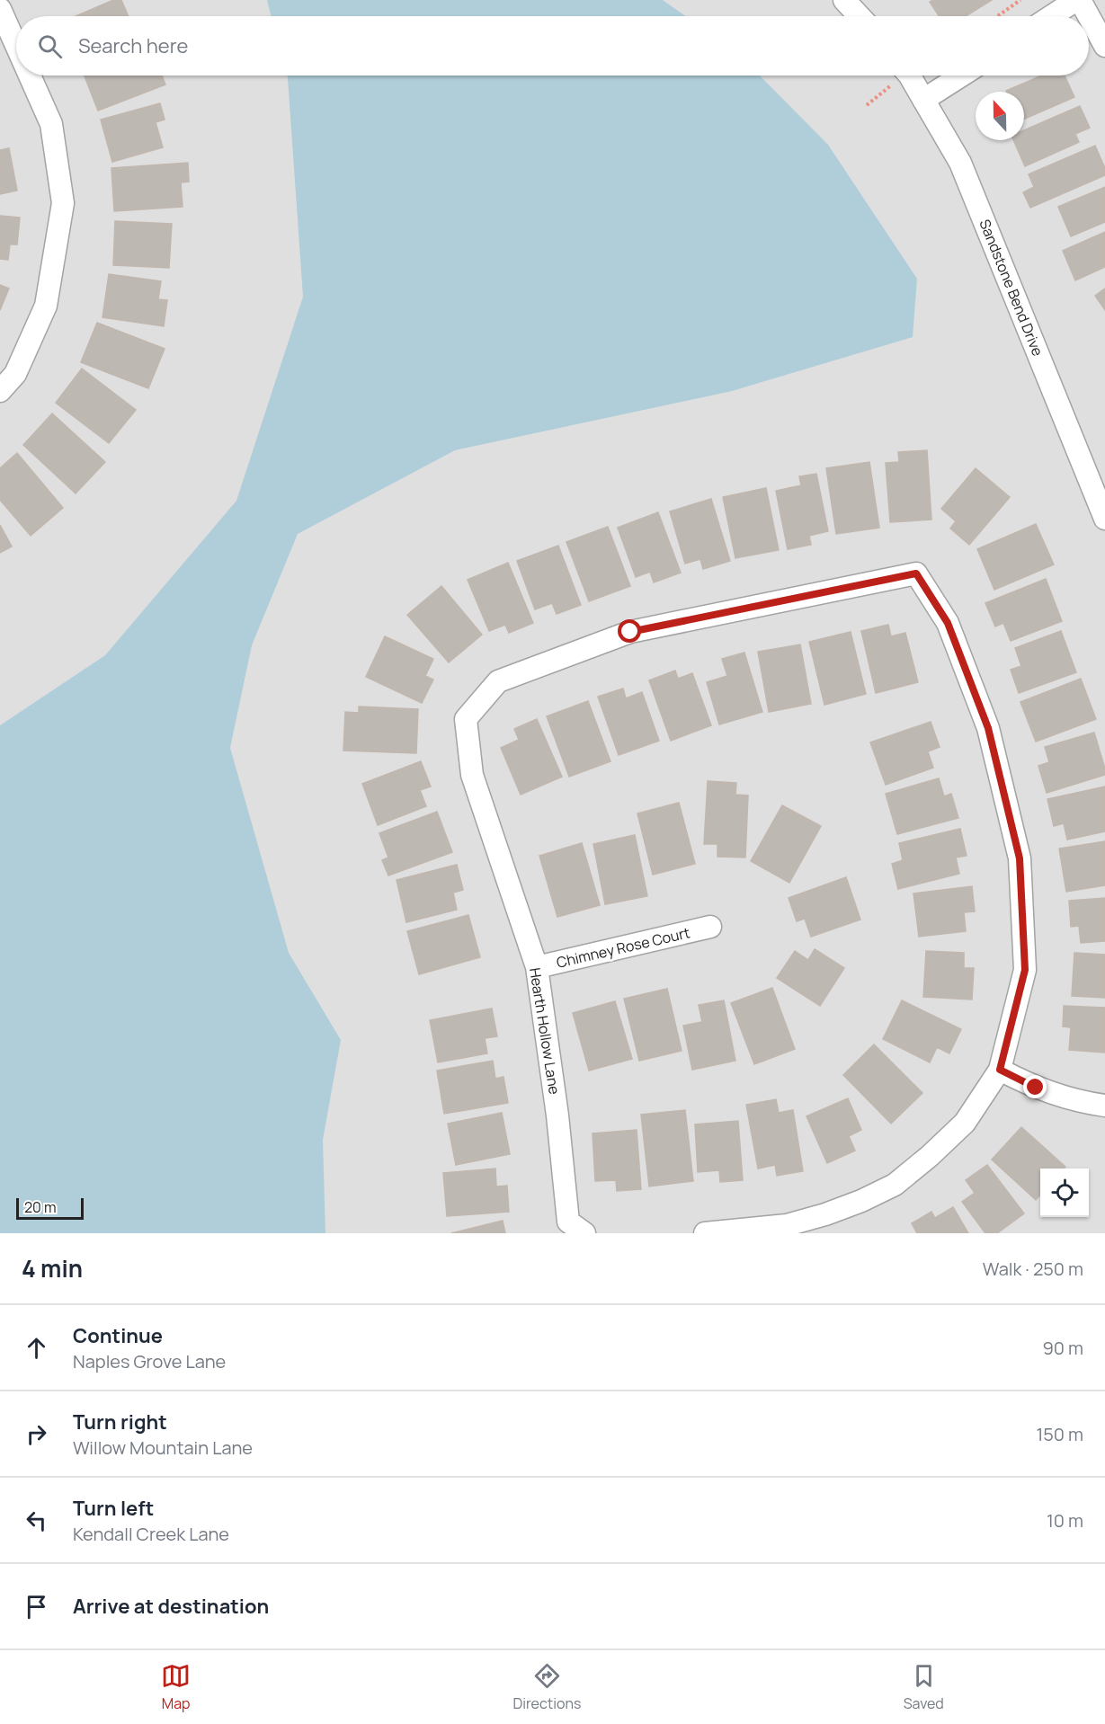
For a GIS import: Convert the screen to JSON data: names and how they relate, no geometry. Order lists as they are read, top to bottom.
{
  "streets": {
    "street": ["Sandstone Bend Drive", "Chimney Rose Court", "Hearth Hollow Lane"]
  },
  "crossings": [
    ["Chimney Rose Court", "Hearth Hollow Lane"]
  ],
  "scale_bar": "20 m",
  "north": "top",
  "page": {
    "search": "Search here",
    "scale": "20 m",
    "heading": ["4 min", "Walk · 250 m"],
    "list": [
      ["Continue", "Naples Grove Lane", "90 m"],
      ["Turn right", "Willow Mountain Lane", "150 m"],
      ["Turn left", "Kendall Creek Lane", "10 m"],
      "Arrive at destination"
    ],
    "nav": ["Map", "Directions", "Saved"]
  }
}
